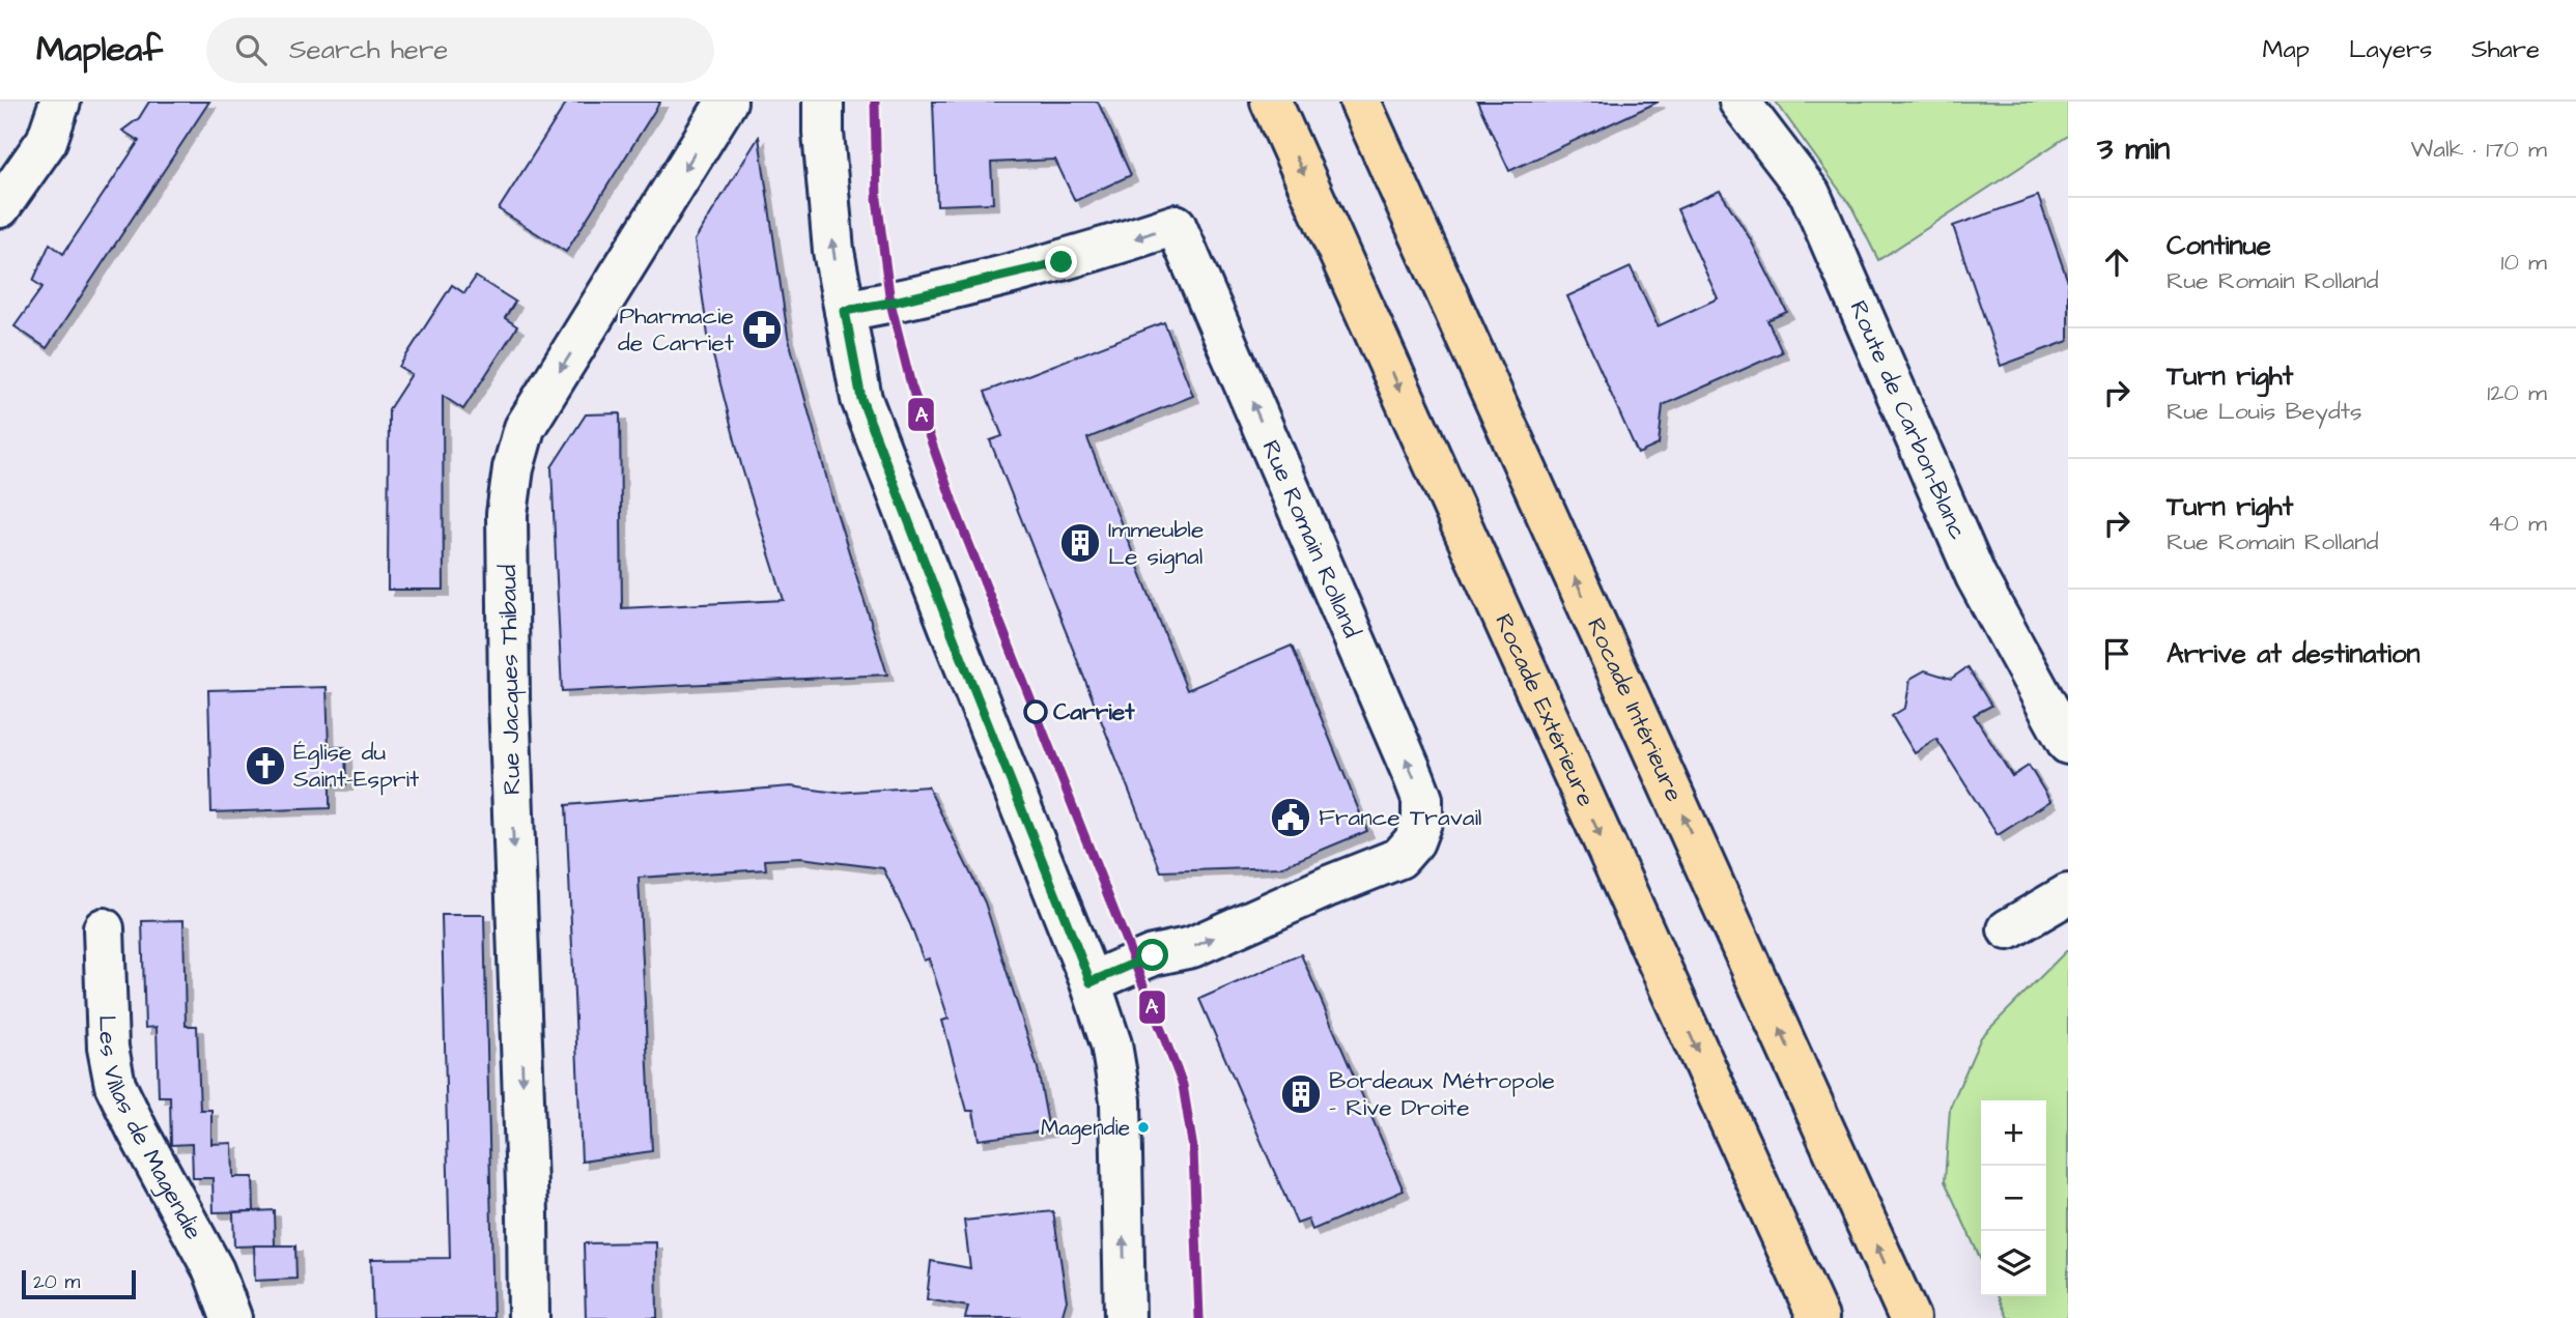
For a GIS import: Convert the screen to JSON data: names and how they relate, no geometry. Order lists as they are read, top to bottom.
{
  "streets": {
    "highway": ["Rocade Intérieure", "Rocade Extérieure"],
    "street": [
      "Route de Carbon-Blanc",
      "Rue Romain Rolland",
      "Rue Jacques Thibaud",
      "Les Villas de Magendie"
    ]
  },
  "one_way": ["Rue Jacques Thibaud", "Rocade Intérieure", "Rocade Extérieure"],
  "places": {
    "pharmacy": ["Pharmacie de Carriet"],
    "building": ["Immeuble Le signal", "Bordeaux Métropole - Rive Droite"],
    "other": ["Carriet", "Magendie"],
    "church": ["Église du Saint-Esprit"],
    "public building": ["France Travail"]
  },
  "lines": ["transit line A"],
  "scale_bar": "20 m",
  "page": {
    "header": "Mapleaf",
    "search": "Search here",
    "nav": ["Map", "Layers", "Share"],
    "heading": ["3 min", "Walk · 170 m"],
    "list": [
      ["Continue", "Rue Romain Rolland", "10 m"],
      ["Turn right", "Rue Louis Beydts", "120 m"],
      ["Turn right", "Rue Romain Rolland", "40 m"],
      "Arrive at destination"
    ],
    "map_buttons": ["+", "−"],
    "scale": "20 m"
  }
}
